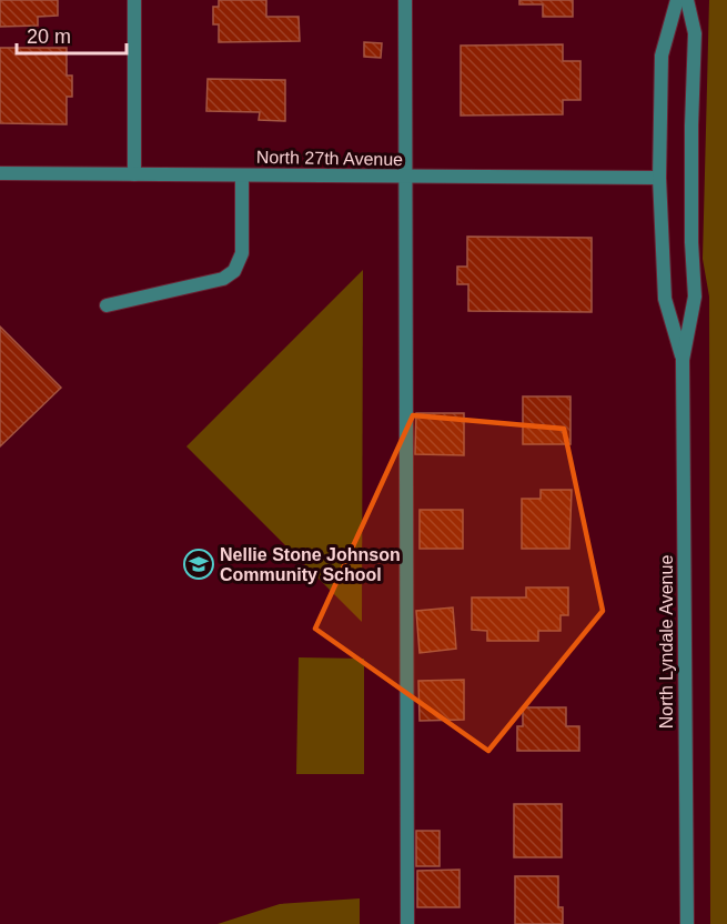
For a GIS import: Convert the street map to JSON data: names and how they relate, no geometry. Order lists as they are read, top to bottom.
{
  "streets": {
    "street": ["North 27th Avenue", "North Lyndale Avenue"]
  },
  "crossings": [
    ["North 27th Avenue", "North Lyndale Avenue"]
  ],
  "places": {
    "school or university": ["Nellie Stone Johnson Community School"]
  },
  "scale_bar": "20 m"
}
